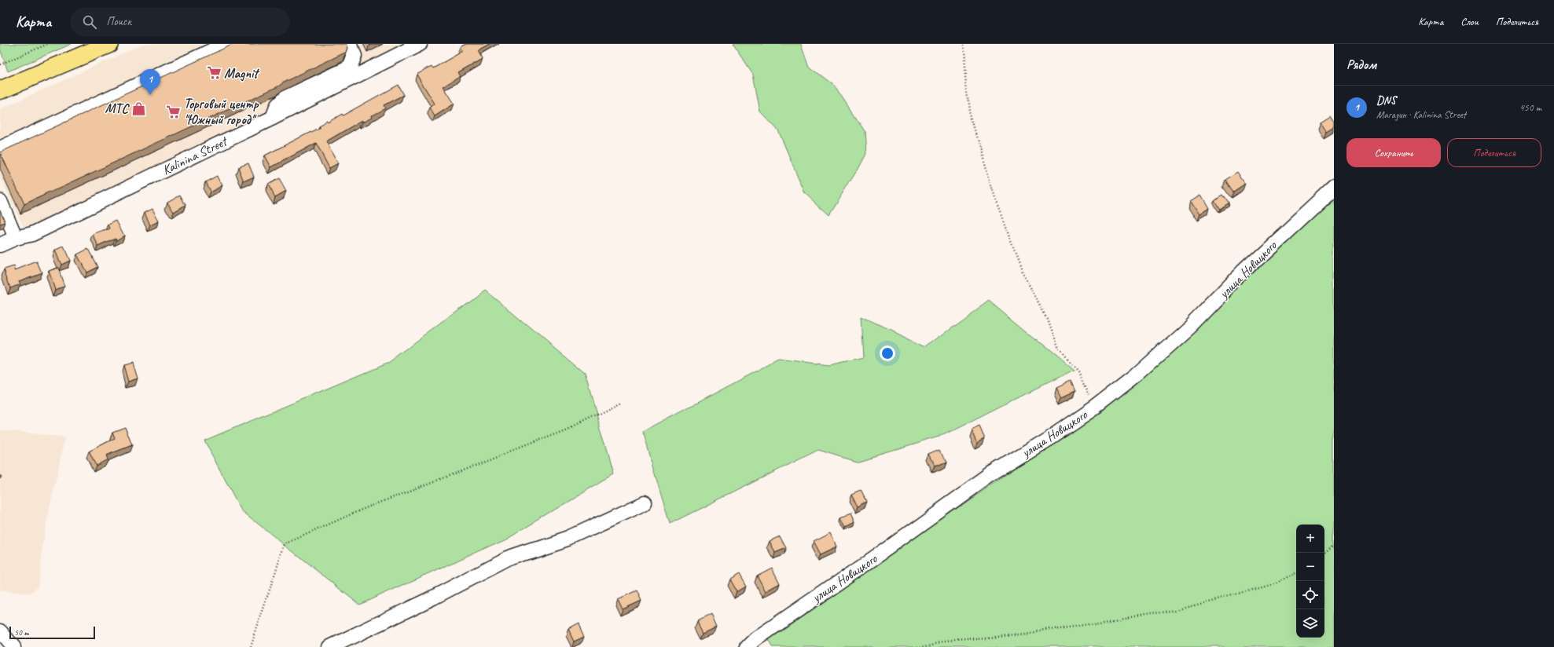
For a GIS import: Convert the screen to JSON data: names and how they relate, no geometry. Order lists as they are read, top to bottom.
{
  "streets": {
    "street": ["Kalinina Street", "улица Новицкого"]
  },
  "places": {
    "supermarket": ["Magnit", "Торговый центр \"Южный город\""],
    "shop": ["МТС"]
  },
  "scale_bar": "50 m",
  "page": {
    "header": "Карта",
    "search": "Поиск",
    "nav": ["Карта", "Слои", "Поделиться"],
    "heading": "Рядом",
    "pins": "1",
    "list": [
      {
        "mark": "1",
        "name": "DNS",
        "note": "Магазин · Kalinina Street",
        "value": "450 m"
      }
    ],
    "buttons": ["Сохранить", "Поделиться"],
    "map_buttons": ["+", "−"],
    "scale": "50 m"
  }
}
